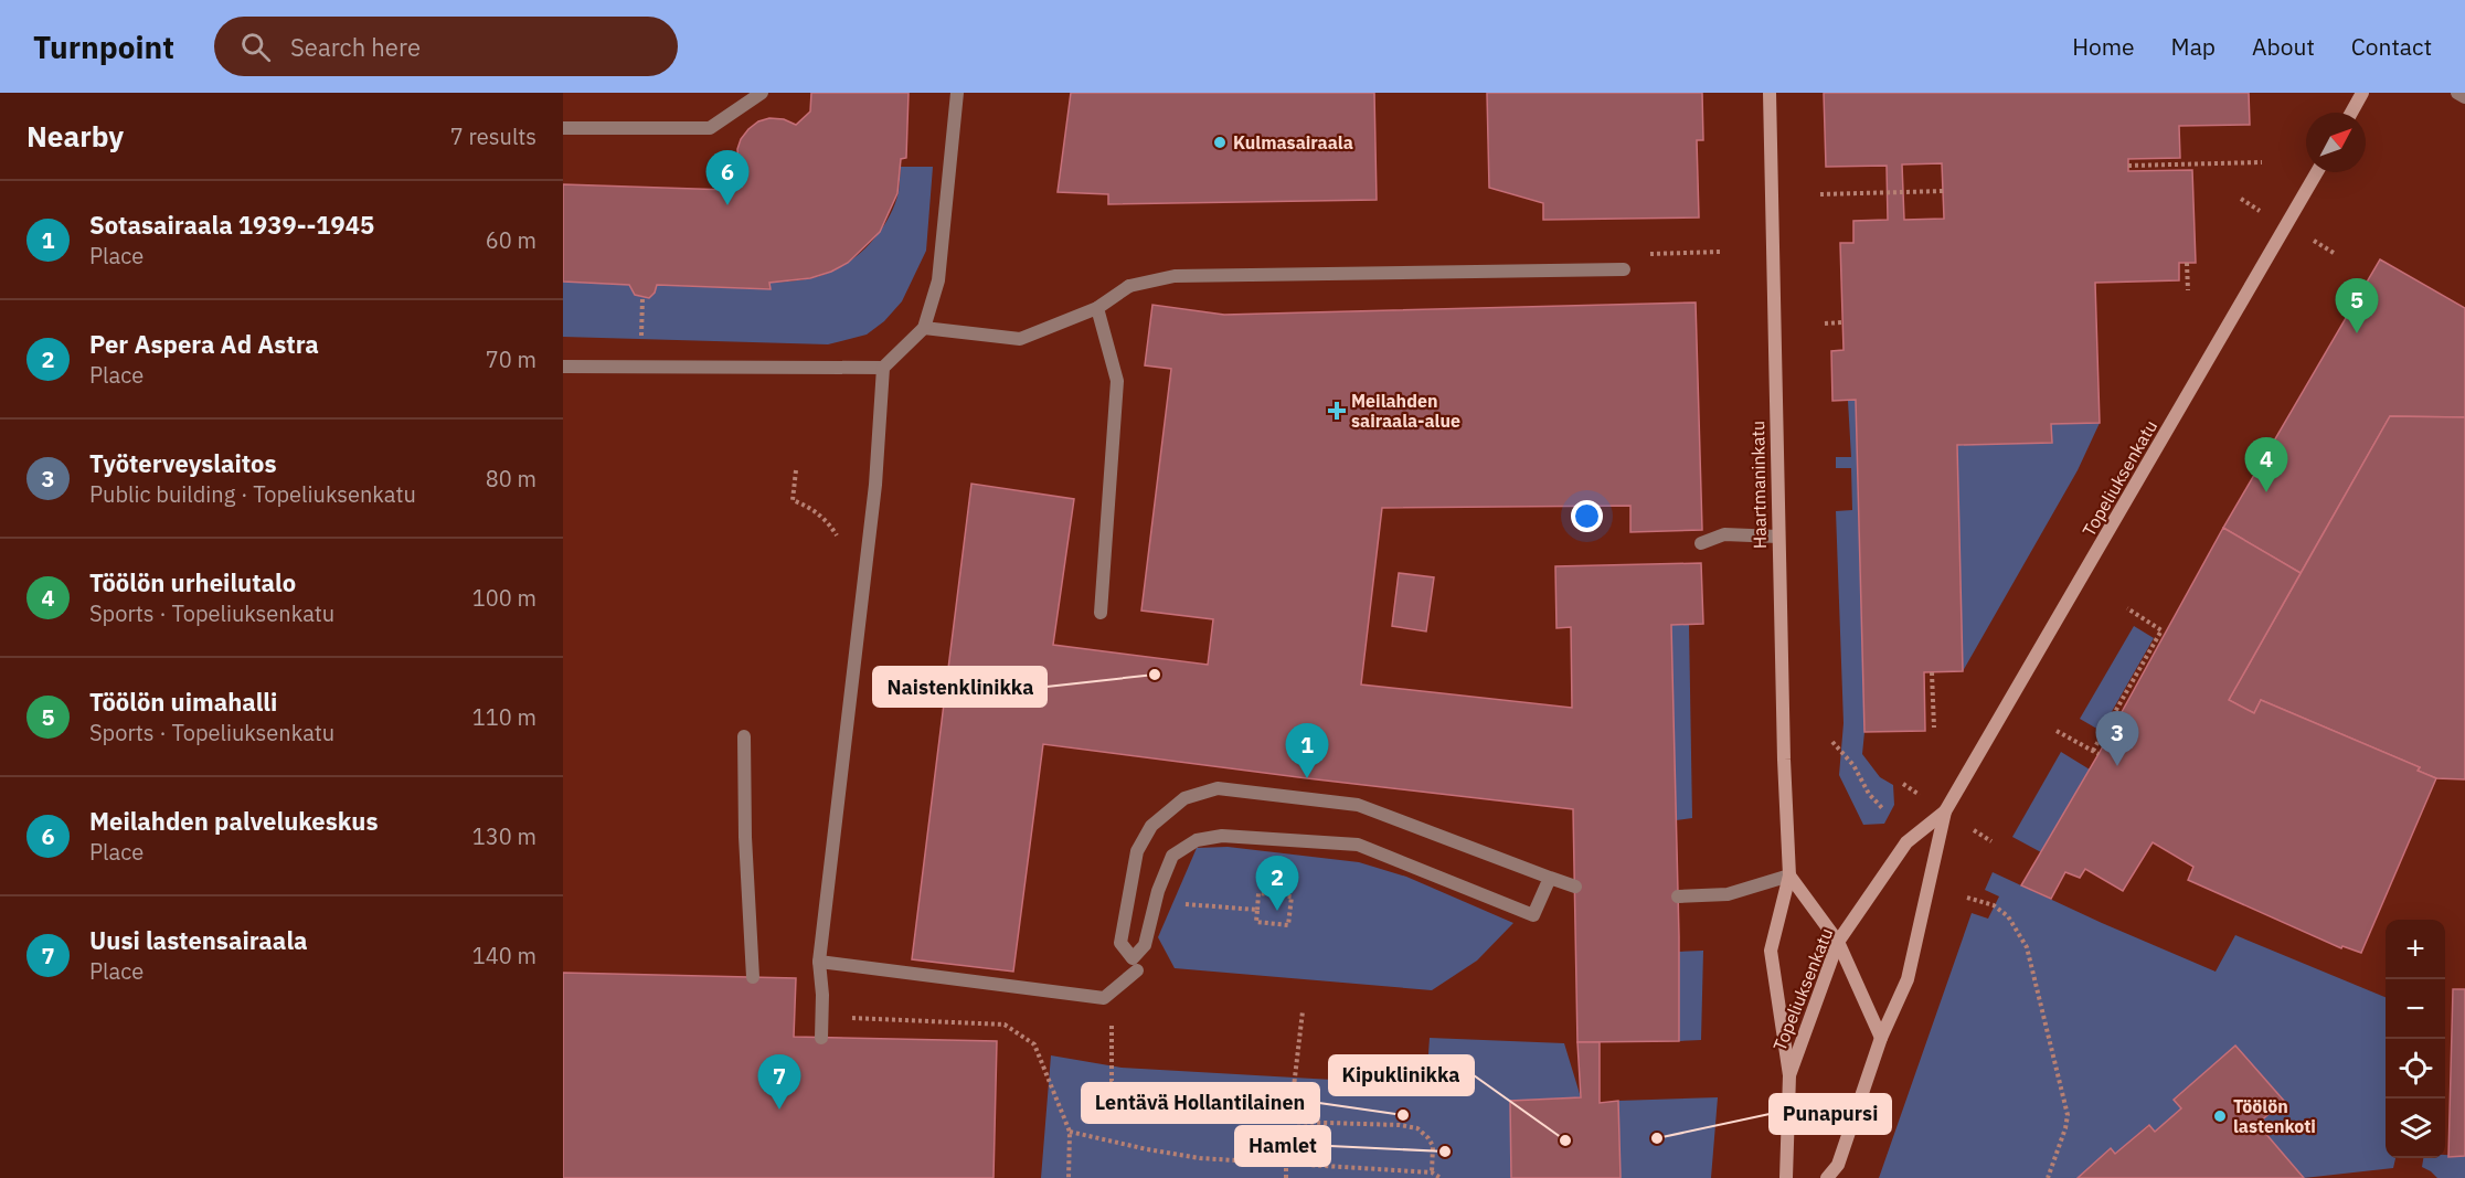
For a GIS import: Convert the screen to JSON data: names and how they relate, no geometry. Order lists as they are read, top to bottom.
{
  "streets": {
    "main road": ["Topeliuksenkatu", "Haartmaninkatu"]
  },
  "crossings": [
    ["Topeliuksenkatu", "Haartmaninkatu"]
  ],
  "places": {
    "other": [
      "Kulmasairaala",
      "Naistenklinikka",
      "Lentävä Hollantilainen",
      "Töölön lastenkoti",
      "Punapursi",
      "Kipuklinikka",
      "Hamlet"
    ],
    "health": ["Meilahden sairaala-alue"]
  },
  "north": "top right",
  "page": {
    "header": "Turnpoint",
    "search": "Search here",
    "nav": [
      "Home",
      "Map",
      "About",
      "Contact"
    ],
    "heading": ["Nearby", "7 results"],
    "pins": [
      "6",
      "5",
      "4",
      "3",
      "1",
      "2",
      "7"
    ],
    "list": [
      {
        "mark": "1",
        "name": "Sotasairaala 1939--1945",
        "note": "Place",
        "value": "60 m"
      },
      {
        "mark": "2",
        "name": "Per Aspera Ad Astra",
        "note": "Place",
        "value": "70 m"
      },
      {
        "mark": "3",
        "name": "Työterveyslaitos",
        "note": "Public building · Topeliuksenkatu",
        "value": "80 m"
      },
      {
        "mark": "4",
        "name": "Töölön urheilutalo",
        "note": "Sports · Topeliuksenkatu",
        "value": "100 m"
      },
      {
        "mark": "5",
        "name": "Töölön uimahalli",
        "note": "Sports · Topeliuksenkatu",
        "value": "110 m"
      },
      {
        "mark": "6",
        "name": "Meilahden palvelukeskus",
        "note": "Place",
        "value": "130 m"
      },
      {
        "mark": "7",
        "name": "Uusi lastensairaala",
        "note": "Place",
        "value": "140 m"
      }
    ],
    "map_buttons": ["+", "−"]
  }
}
